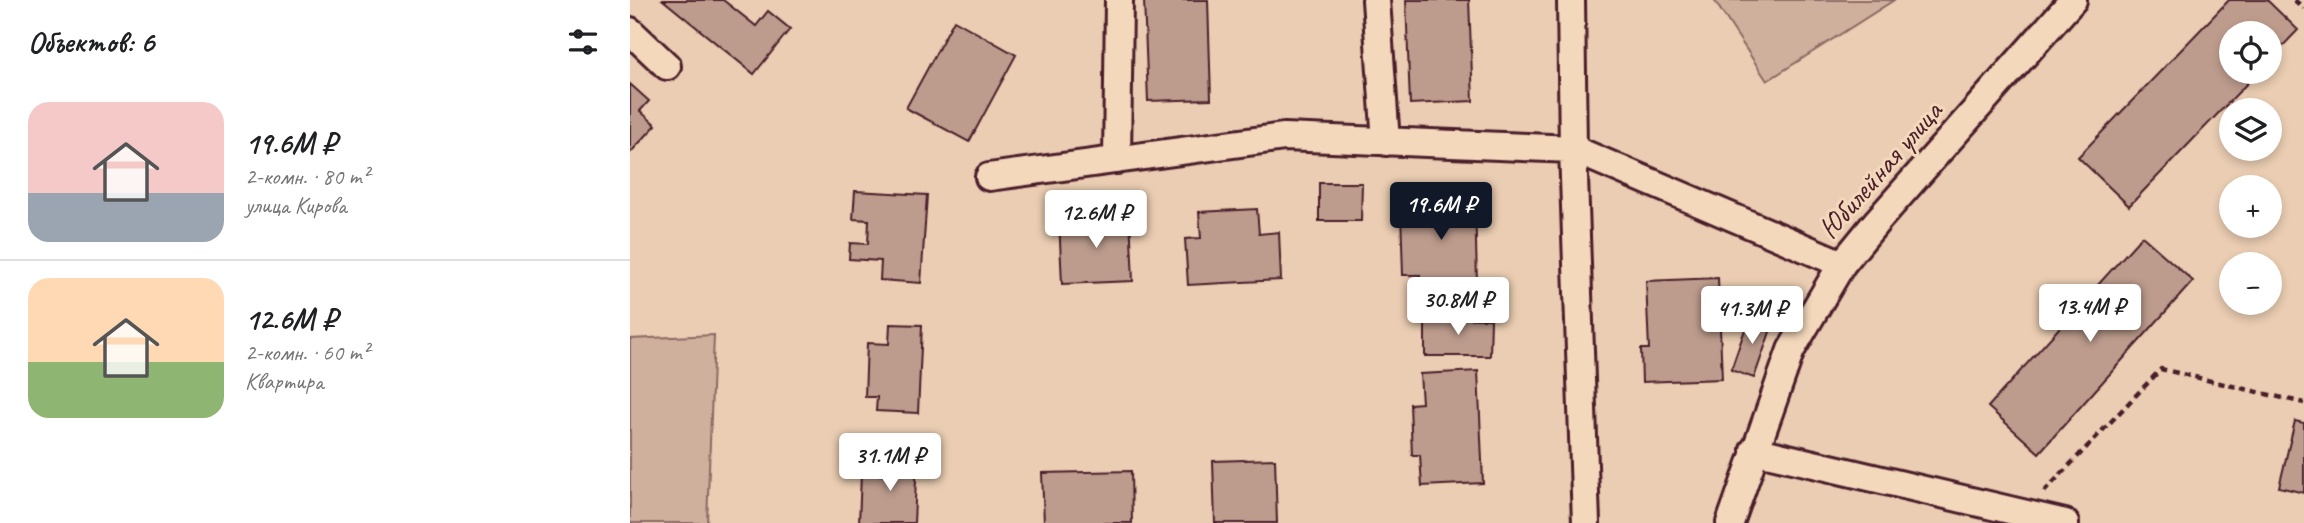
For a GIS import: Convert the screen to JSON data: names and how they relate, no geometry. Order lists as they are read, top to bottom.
{
  "streets": {
    "street": ["Юбилейная улица"]
  },
  "page": {
    "heading": "Объектов: 6",
    "map_buttons": ["+", "−"],
    "list": [
      {
        "name": "19.6M ₽",
        "note": "2-комн. · 80 m² · улица Кирова"
      },
      {
        "name": "12.6M ₽",
        "note": "2-комн. · 60 m² · Квартира"
      }
    ],
    "price": [
      "19.6M ₽",
      "12.6M ₽",
      "30.8M ₽",
      "13.4M ₽",
      "41.3M ₽",
      "31.1M ₽"
    ]
  }
}
